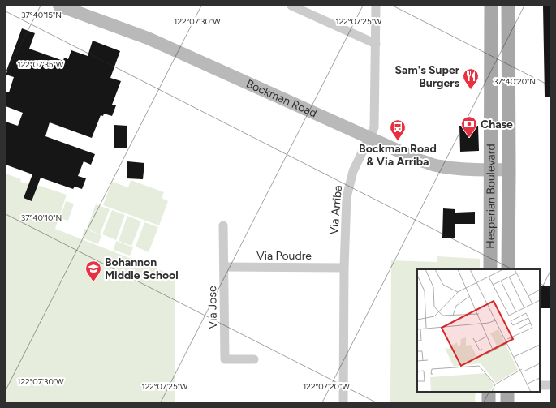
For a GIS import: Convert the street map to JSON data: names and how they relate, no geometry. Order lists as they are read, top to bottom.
{
  "streets": {
    "main road": ["Hesperian Boulevard"],
    "street": [
      "Bockman Road",
      "Via Arriba",
      "Via Poudre",
      "Via Jose"
    ]
  },
  "crossings": [
    ["Bockman Road", "Hesperian Boulevard"],
    ["Bockman Road", "Via Arriba"],
    ["Via Arriba", "Via Poudre"],
    ["Via Poudre", "Via Jose"]
  ],
  "places": {
    "restaurant": ["Sam's Super Burgers"],
    "bank": ["Chase"],
    "bus stop": ["Bockman Road & Via Arriba"],
    "school or university": ["Bohannon Middle School"]
  },
  "coordinates": [
    "37°40'15\"N",
    "122°07'30\"W",
    "122°07'25\"W",
    "122°07'35\"W",
    "37°40'20\"N",
    "37°40'10\"N",
    "122°07'20\"W"
  ]
}
